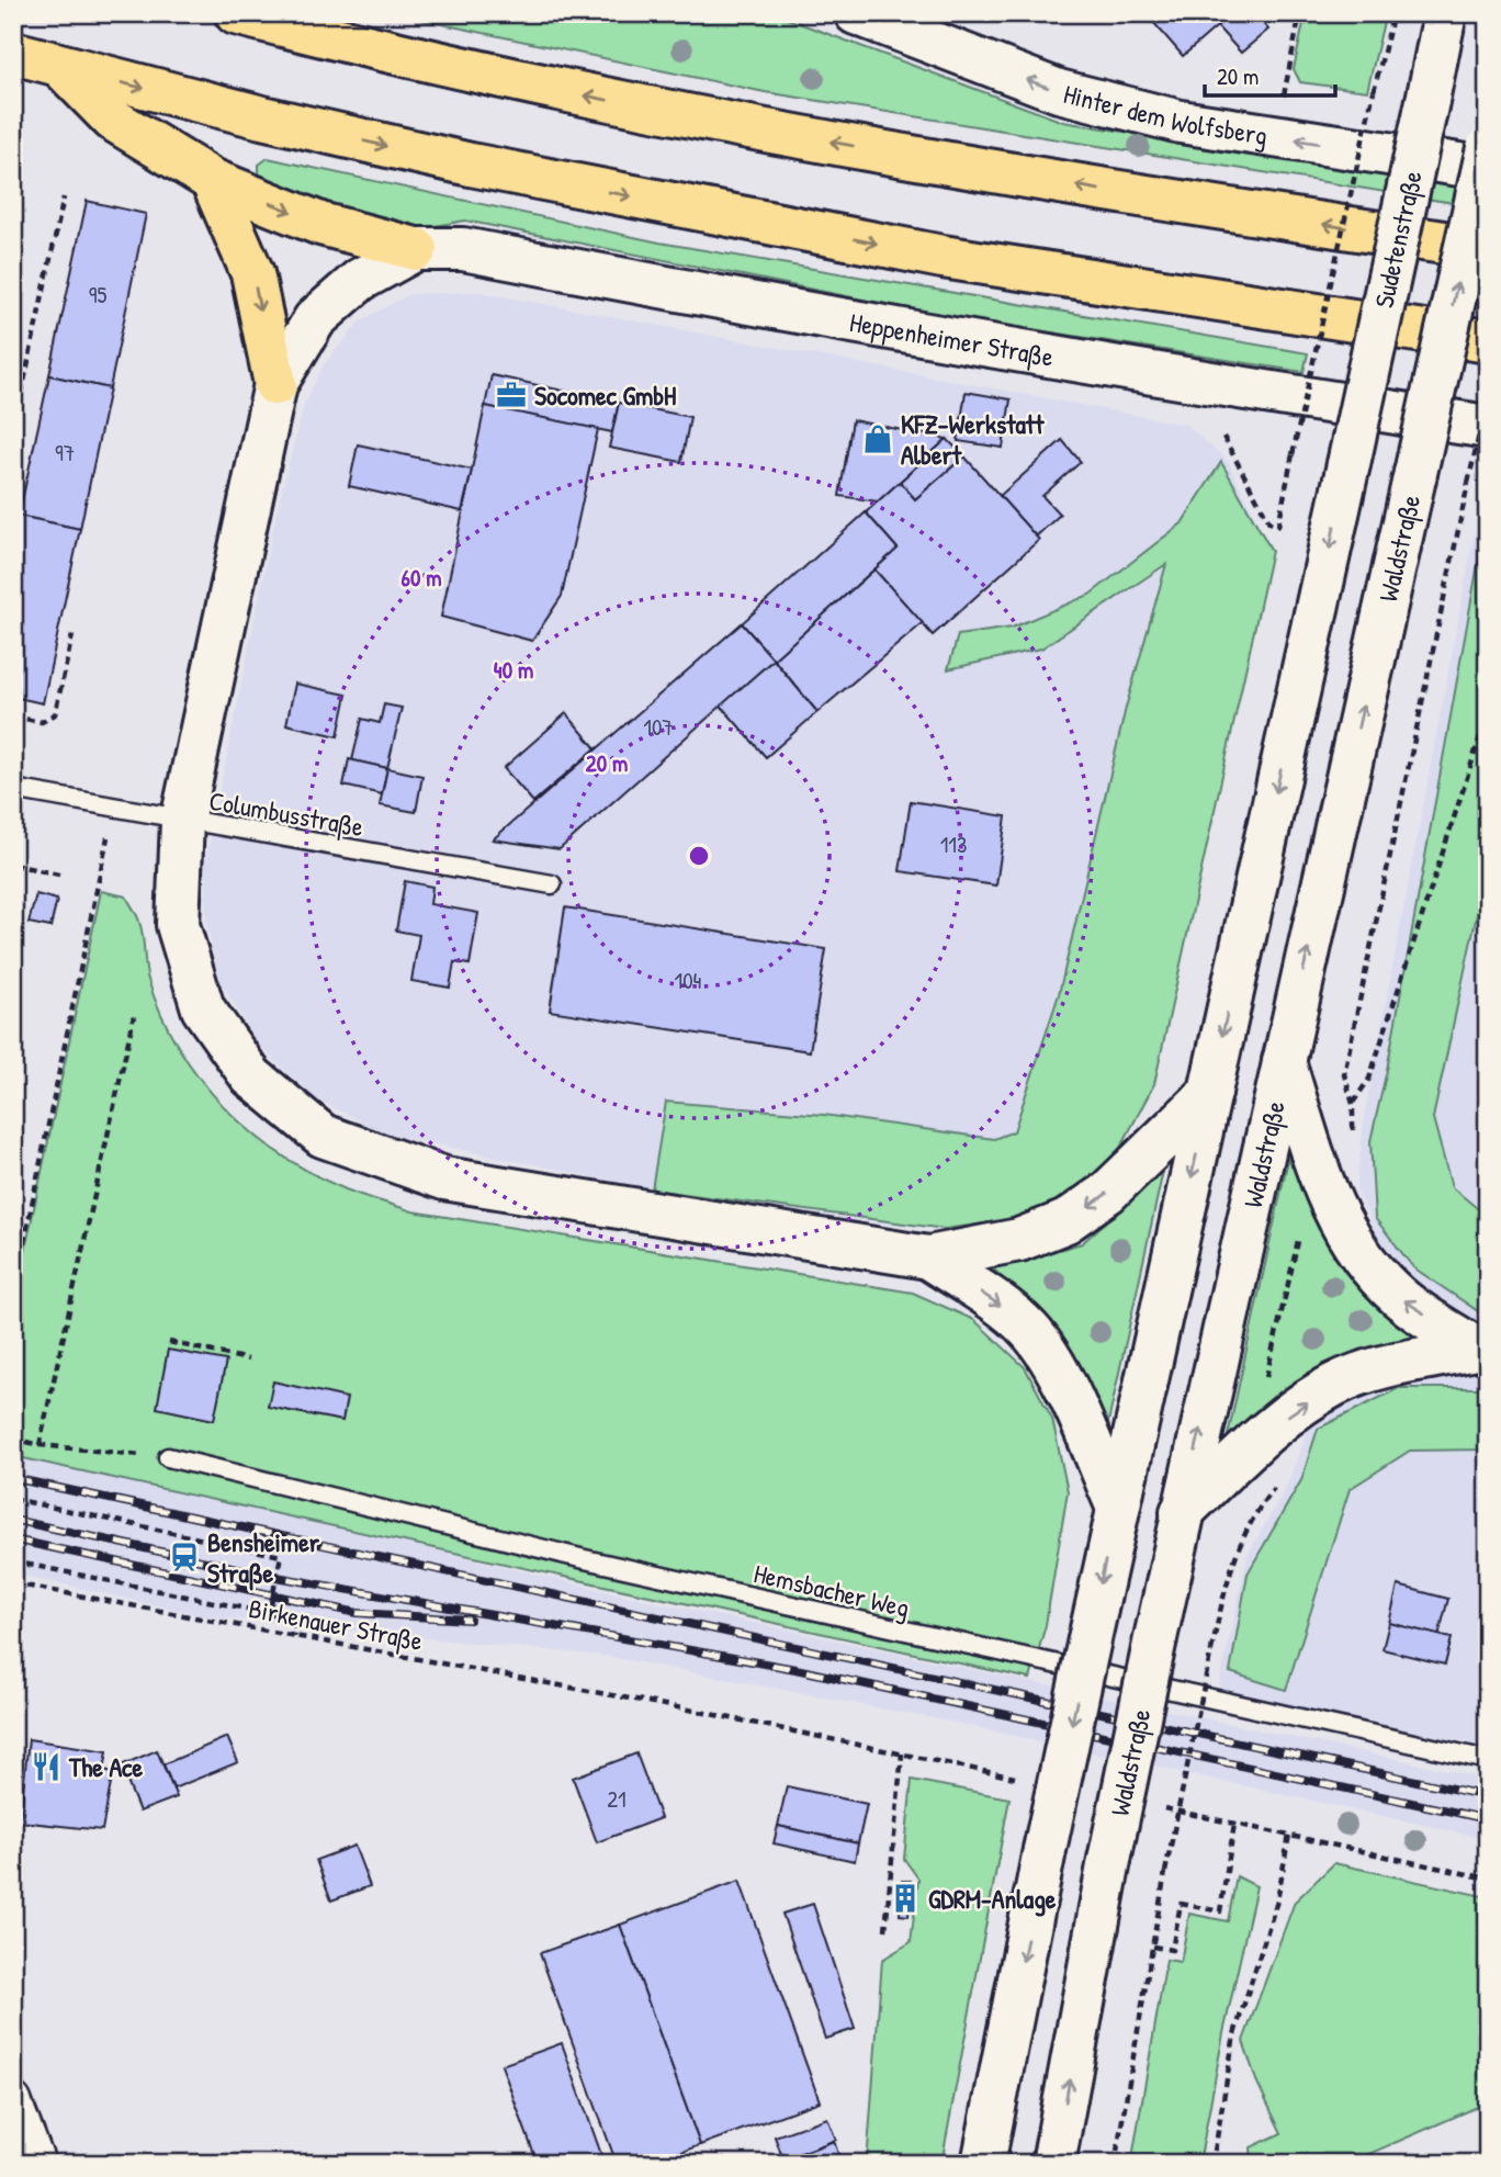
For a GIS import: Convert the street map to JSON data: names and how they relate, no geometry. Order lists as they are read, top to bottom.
{
  "streets": {
    "main road": [
      "Hinter dem Wolfsberg",
      "Sudetenstraße",
      "Heppenheimer Straße",
      "Waldstraße"
    ],
    "lane": ["Columbusstraße", "Hemsbacher Weg"],
    "path": ["Birkenauer Straße"]
  },
  "one_way": ["Hinter dem Wolfsberg", "Sudetenstraße"],
  "places": {
    "office": ["Socomec GmbH"],
    "shop": ["KFZ-Werkstatt Albert"],
    "station": ["Bensheimer Straße"],
    "restaurant": ["The Ace"],
    "building": ["GDRM-Anlage"]
  },
  "house_numbers": [
    "95",
    "97",
    "107",
    "113",
    "104",
    "21"
  ],
  "scale_bar": "20 m",
  "rings": ["60 m", "40 m", "20 m"]
}
